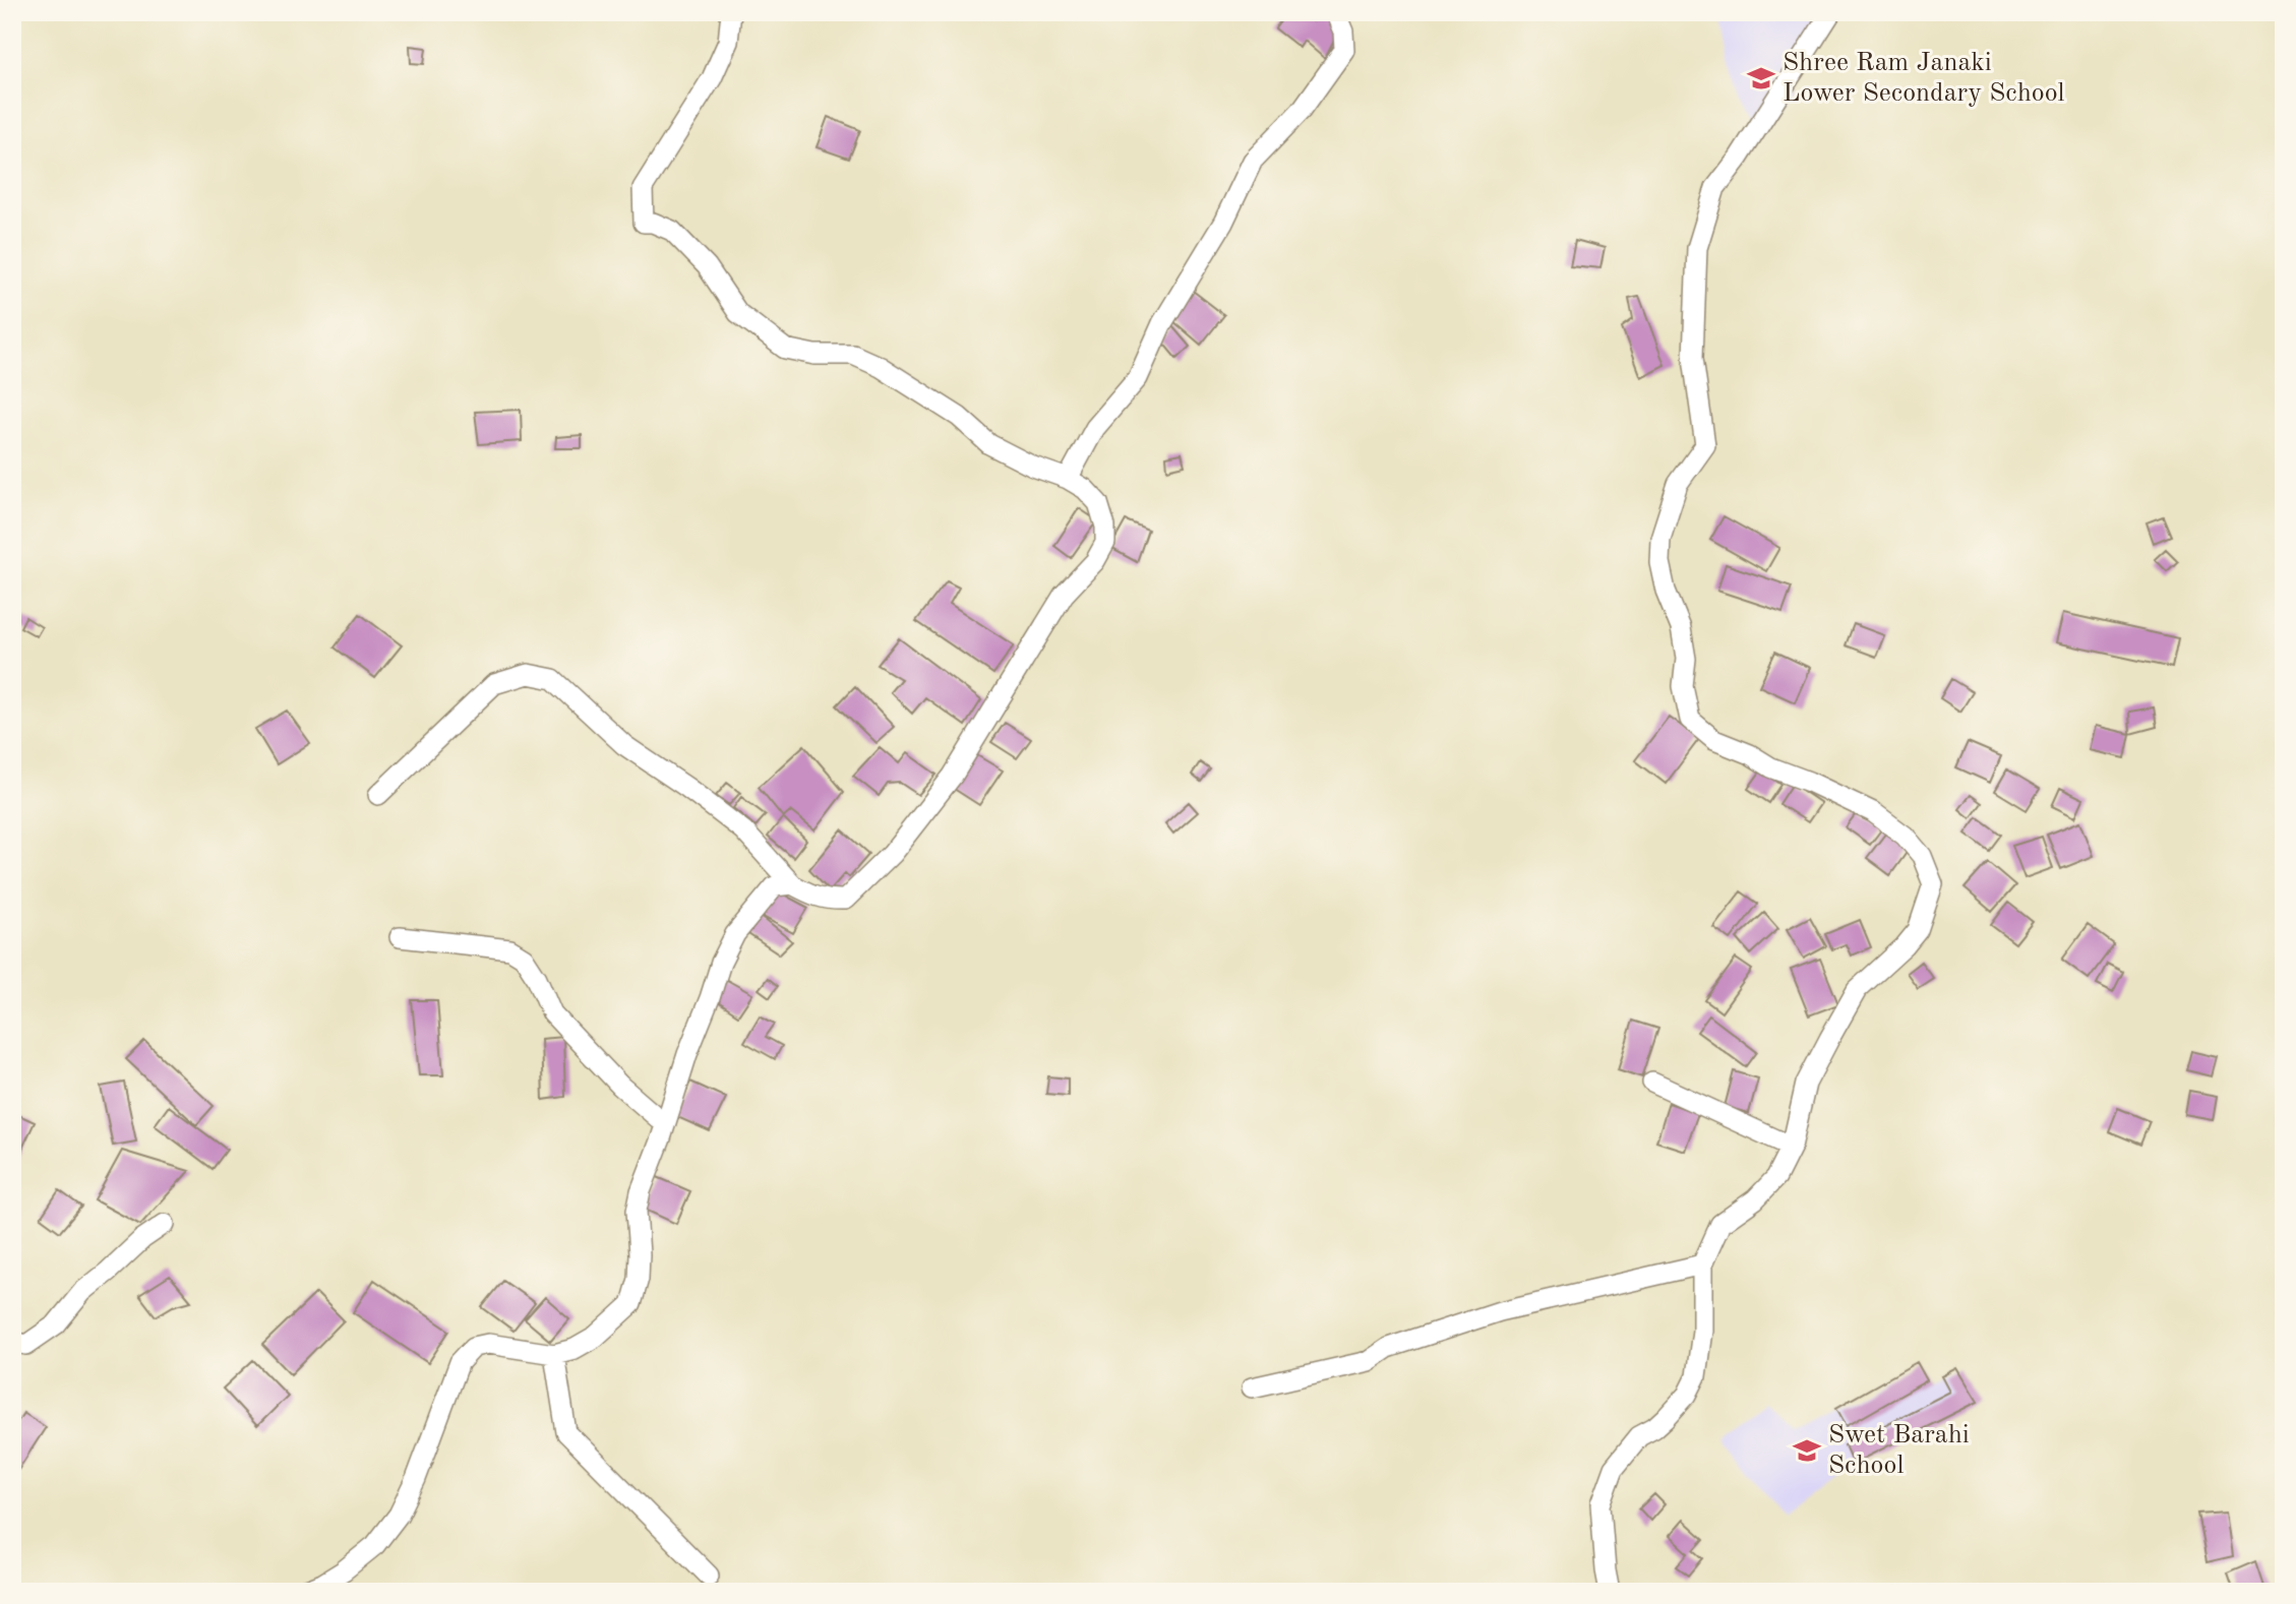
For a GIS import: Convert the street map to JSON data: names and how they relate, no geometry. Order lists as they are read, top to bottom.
{
  "places": {
    "school or university": ["Shree Ram Janaki Lower Secondary School", "Swet Barahi School"]
  }
}
